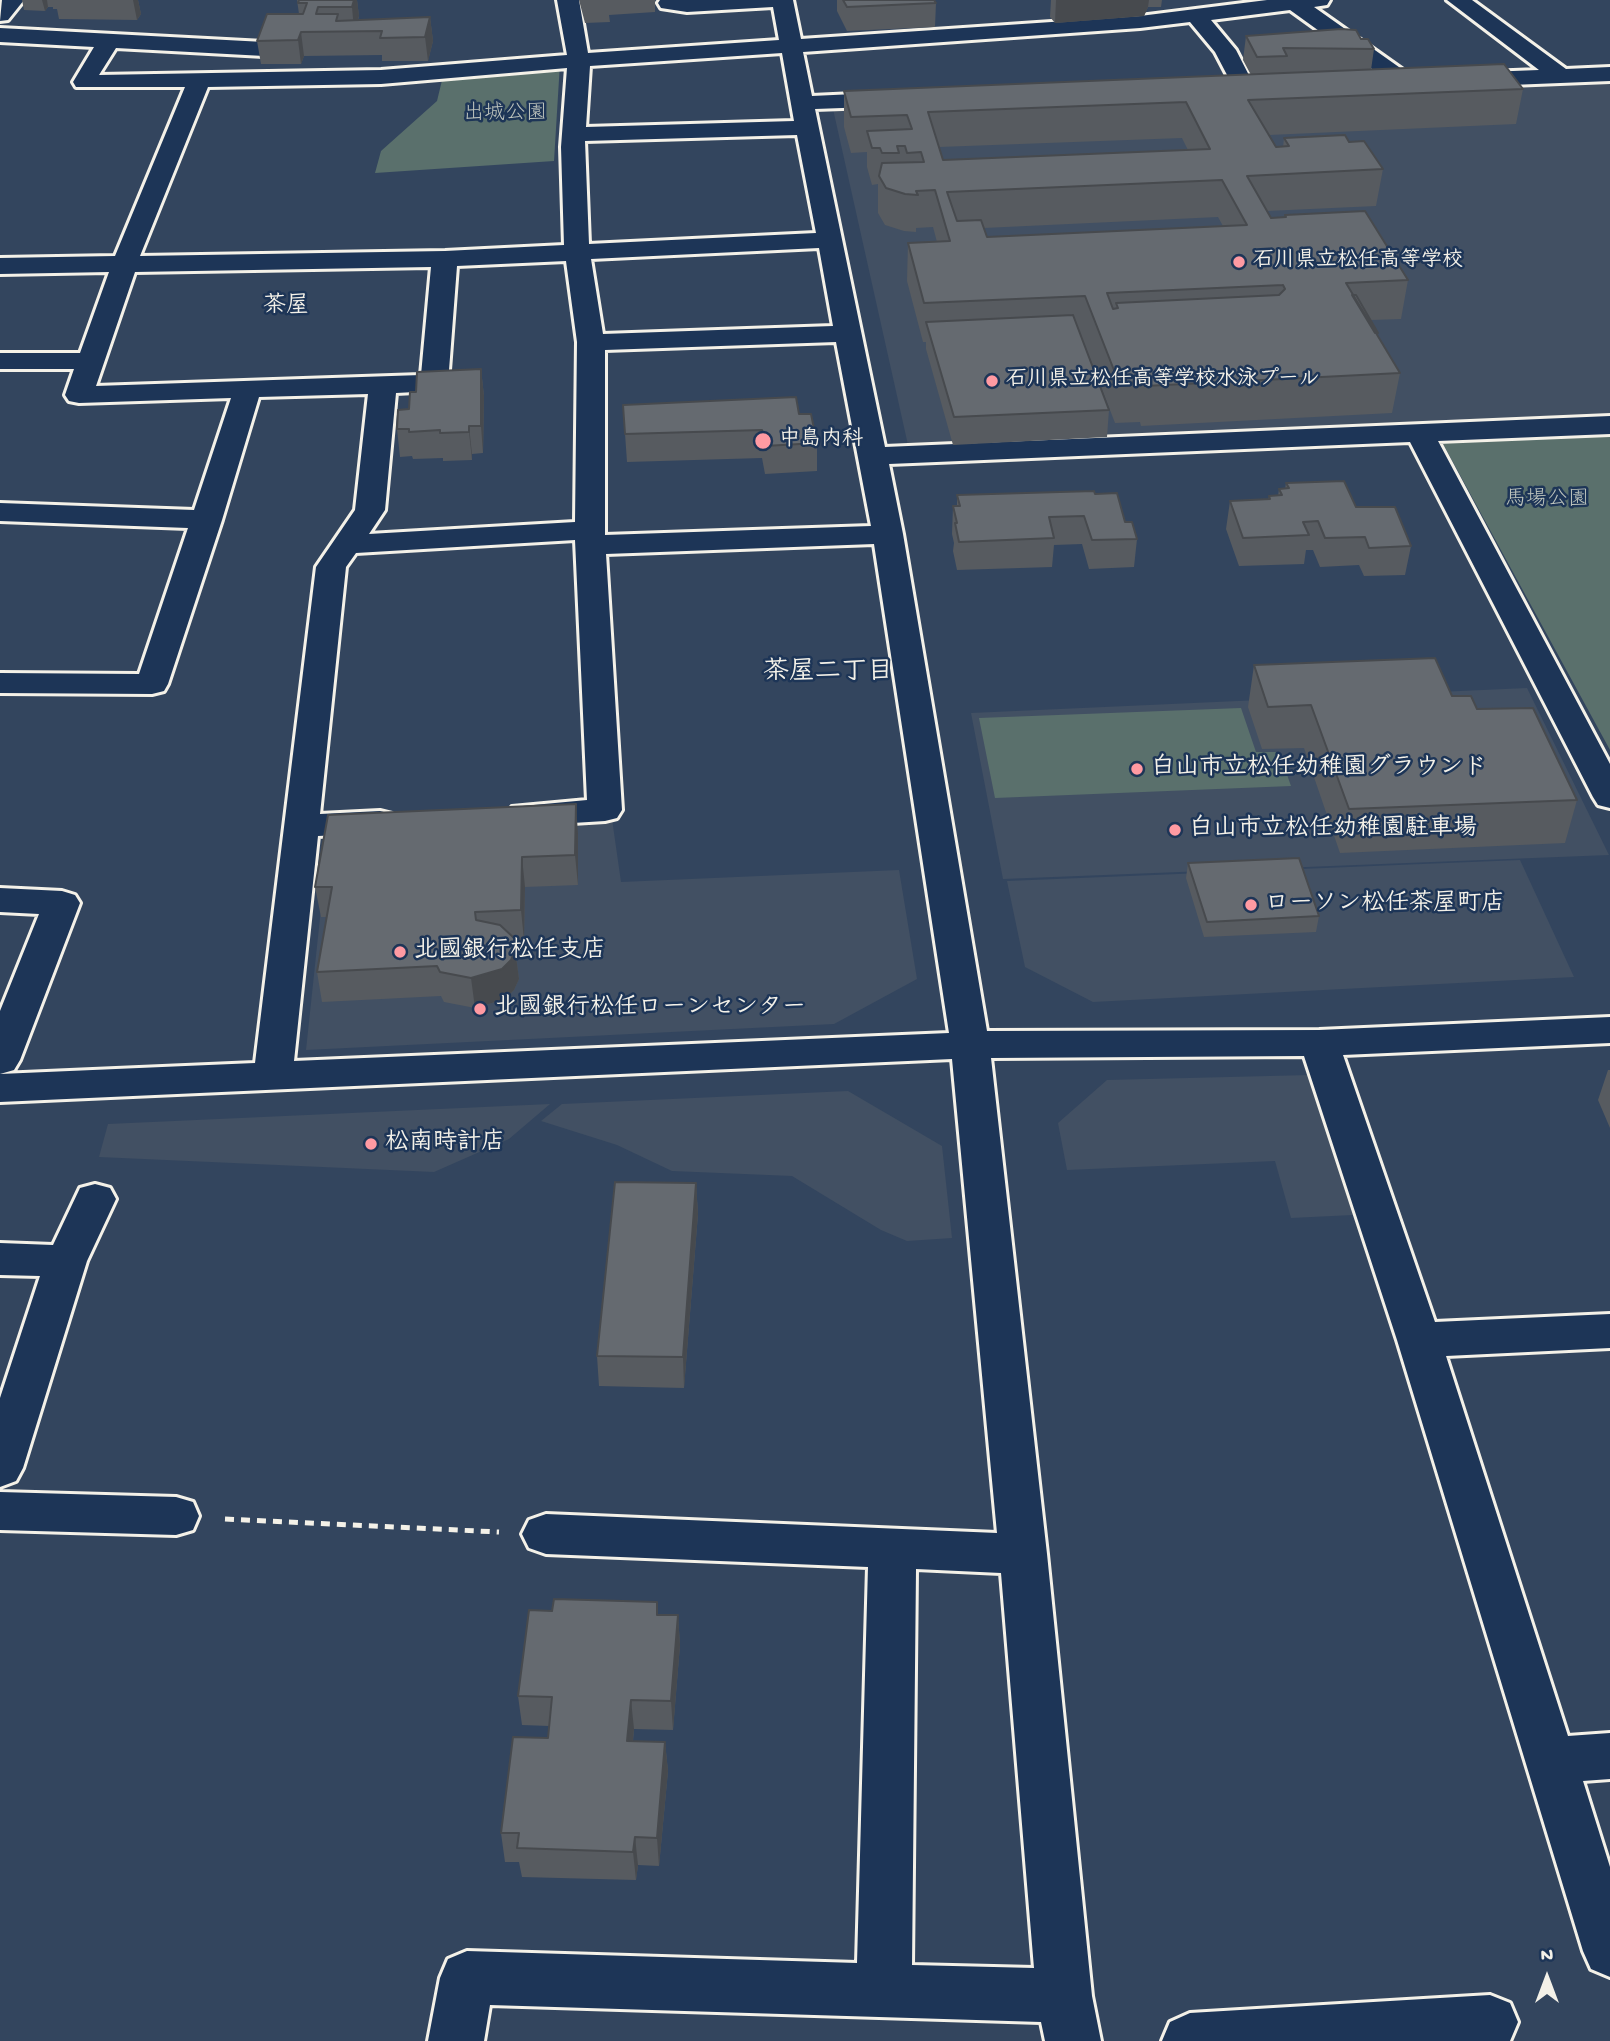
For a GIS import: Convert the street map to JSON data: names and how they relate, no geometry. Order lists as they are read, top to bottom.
{
  "districts": ["茶屋", "茶屋二丁目"],
  "parks": ["出城公園", "馬場公園"],
  "places": [
    "石川県立松任高等学校",
    "石川県立松任高等学校水泳プール",
    "中島内科",
    "白山市立松任幼稚園グラウンド",
    "白山市立松任幼稚園駐車場",
    "ローソン松任茶屋町店",
    "北國銀行松任支店",
    "北國銀行松任ローンセンター",
    "松南時計店"
  ],
  "north": "top"
}
